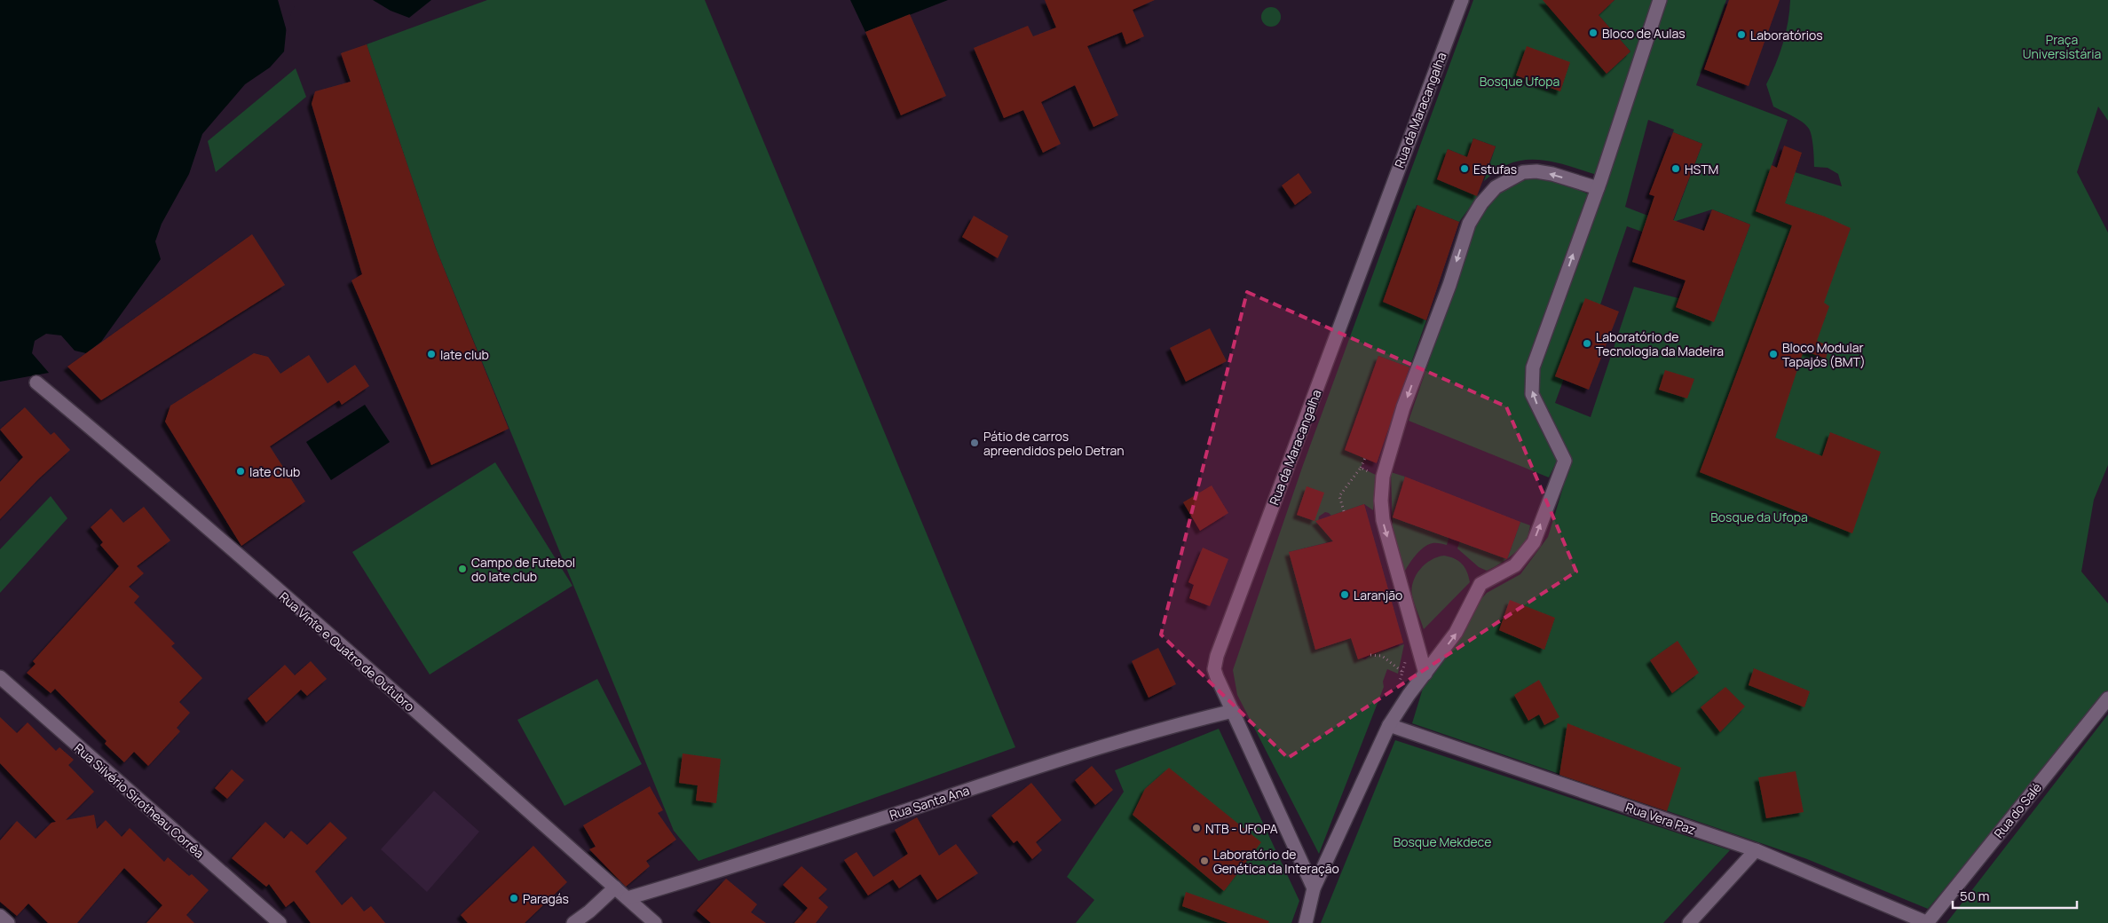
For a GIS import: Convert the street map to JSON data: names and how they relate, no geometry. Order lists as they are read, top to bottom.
{
  "streets": {
    "street": [
      "Rua da Maracangalha",
      "Rua Vinte e Quatro de Outubro",
      "Rua Silvério Sirotheau Corrêa",
      "Rua Santa Ana",
      "Rua do Salé",
      "Rua Vera Paz"
    ]
  },
  "crossings": [
    ["Rua da Maracangalha", "Rua Santa Ana"],
    ["Rua Vinte e Quatro de Outubro", "Rua Santa Ana"],
    ["Rua do Salé", "Rua Vera Paz"]
  ],
  "parks": [
    "Praça Universistária",
    "Bosque Ufopa",
    "Bosque da Ufopa",
    "Bosque Mekdece"
  ],
  "places": [
    "Bloco de Aulas",
    "Laboratórios",
    "Estufas",
    "HSTM",
    "Laboratório de Tecnologia da Madeira",
    "Iate club",
    "Bloco Modular Tapajós (BMT)",
    "Pátio de carros apreendidos pelo Detran",
    "Iate Club",
    "Campo de Futebol do Iate club",
    "Laranjão",
    "NTB - UFOPA",
    "Laboratório de Genética da Interação",
    "Paragás"
  ],
  "scale_bar": "50 m"
}
